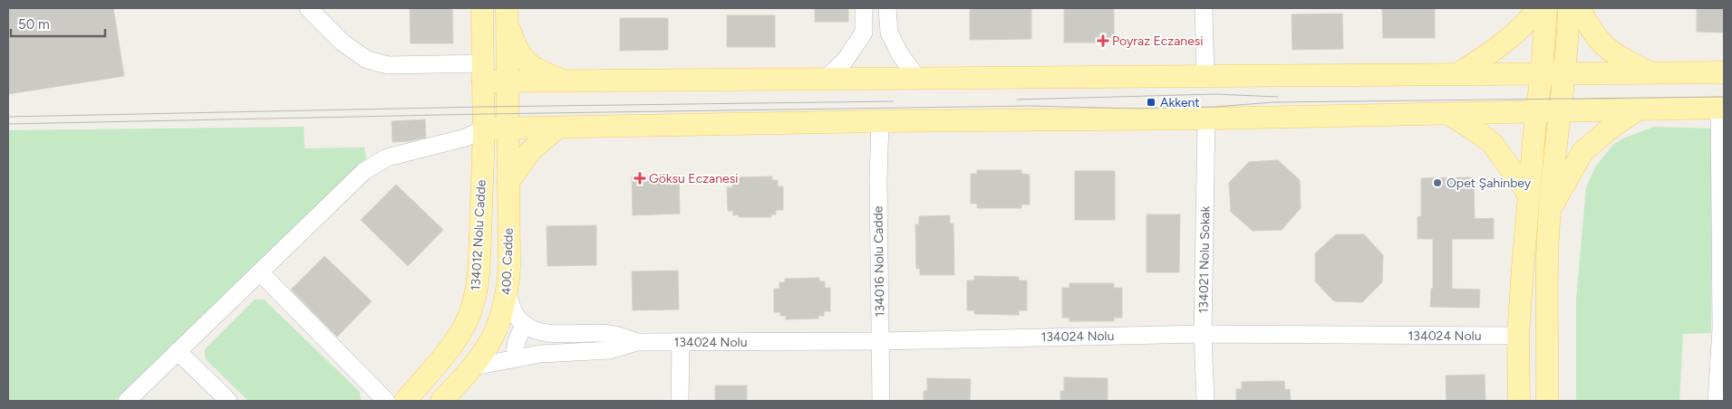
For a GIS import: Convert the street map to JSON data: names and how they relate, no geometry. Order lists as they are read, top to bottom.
{
  "streets": {
    "main road": ["134012 Nolu Cadde", "400. Cadde"],
    "street": ["134021 Nolu Sokak", "134016 Nolu Cadde", "134024 Nolu"]
  },
  "crossings": [
    ["134021 Nolu Sokak", "134024 Nolu"],
    ["400. Cadde", "134024 Nolu"],
    ["134016 Nolu Cadde", "134024 Nolu"]
  ],
  "places": {
    "health": ["Poyraz Eczanesi", "Göksu Eczanesi"],
    "transit": ["Akkent"],
    "other": ["Opet Şahinbey"]
  },
  "scale_bar": "50 m"
}
